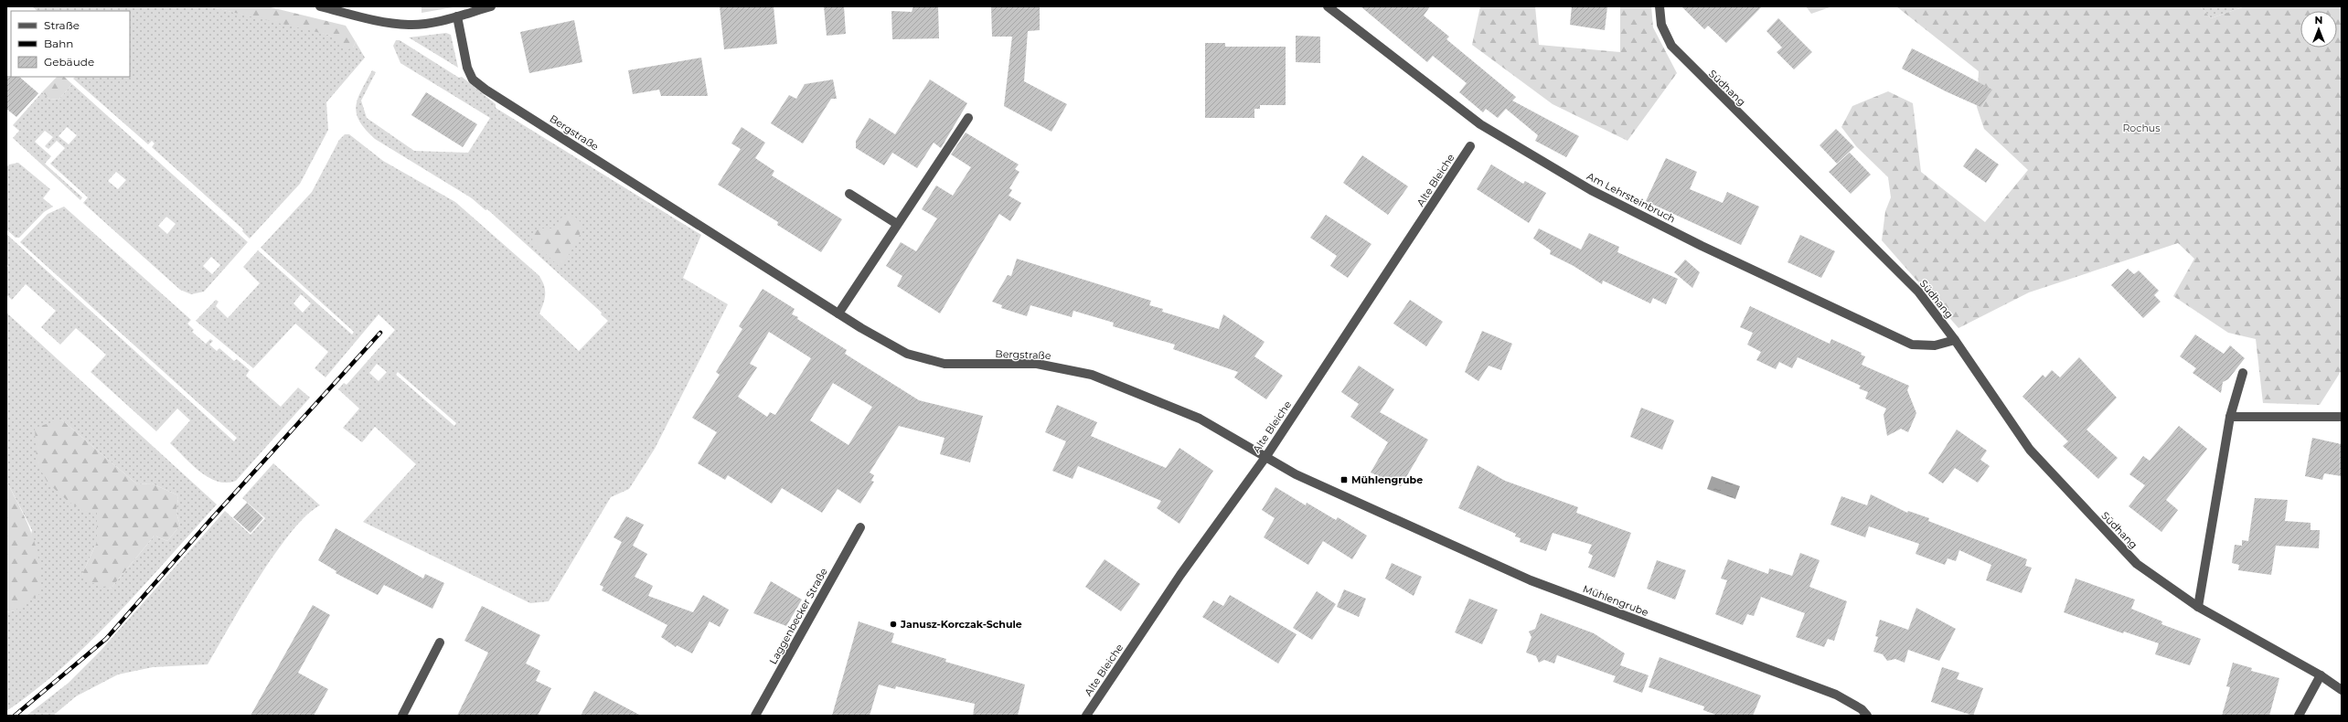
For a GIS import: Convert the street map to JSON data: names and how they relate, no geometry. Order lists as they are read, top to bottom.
{
  "streets": {
    "street": [
      "Südhang",
      "Bergstraße",
      "Alte Bleiche",
      "Am Lehrsteinbruch",
      "Mühlengrube",
      "Laggenbecker Straße"
    ]
  },
  "crossings": [
    ["Südhang", "Am Lehrsteinbruch"],
    ["Bergstraße", "Alte Bleiche"],
    ["Bergstraße", "Mühlengrube"],
    ["Alte Bleiche", "Mühlengrube"]
  ],
  "parks": ["Rochus"],
  "places": {
    "transit": ["Mühlengrube"],
    "other": ["Janusz-Korczak-Schule"]
  },
  "legend": ["Straße", "Bahn", "Gebäude"],
  "north": "top"
}
